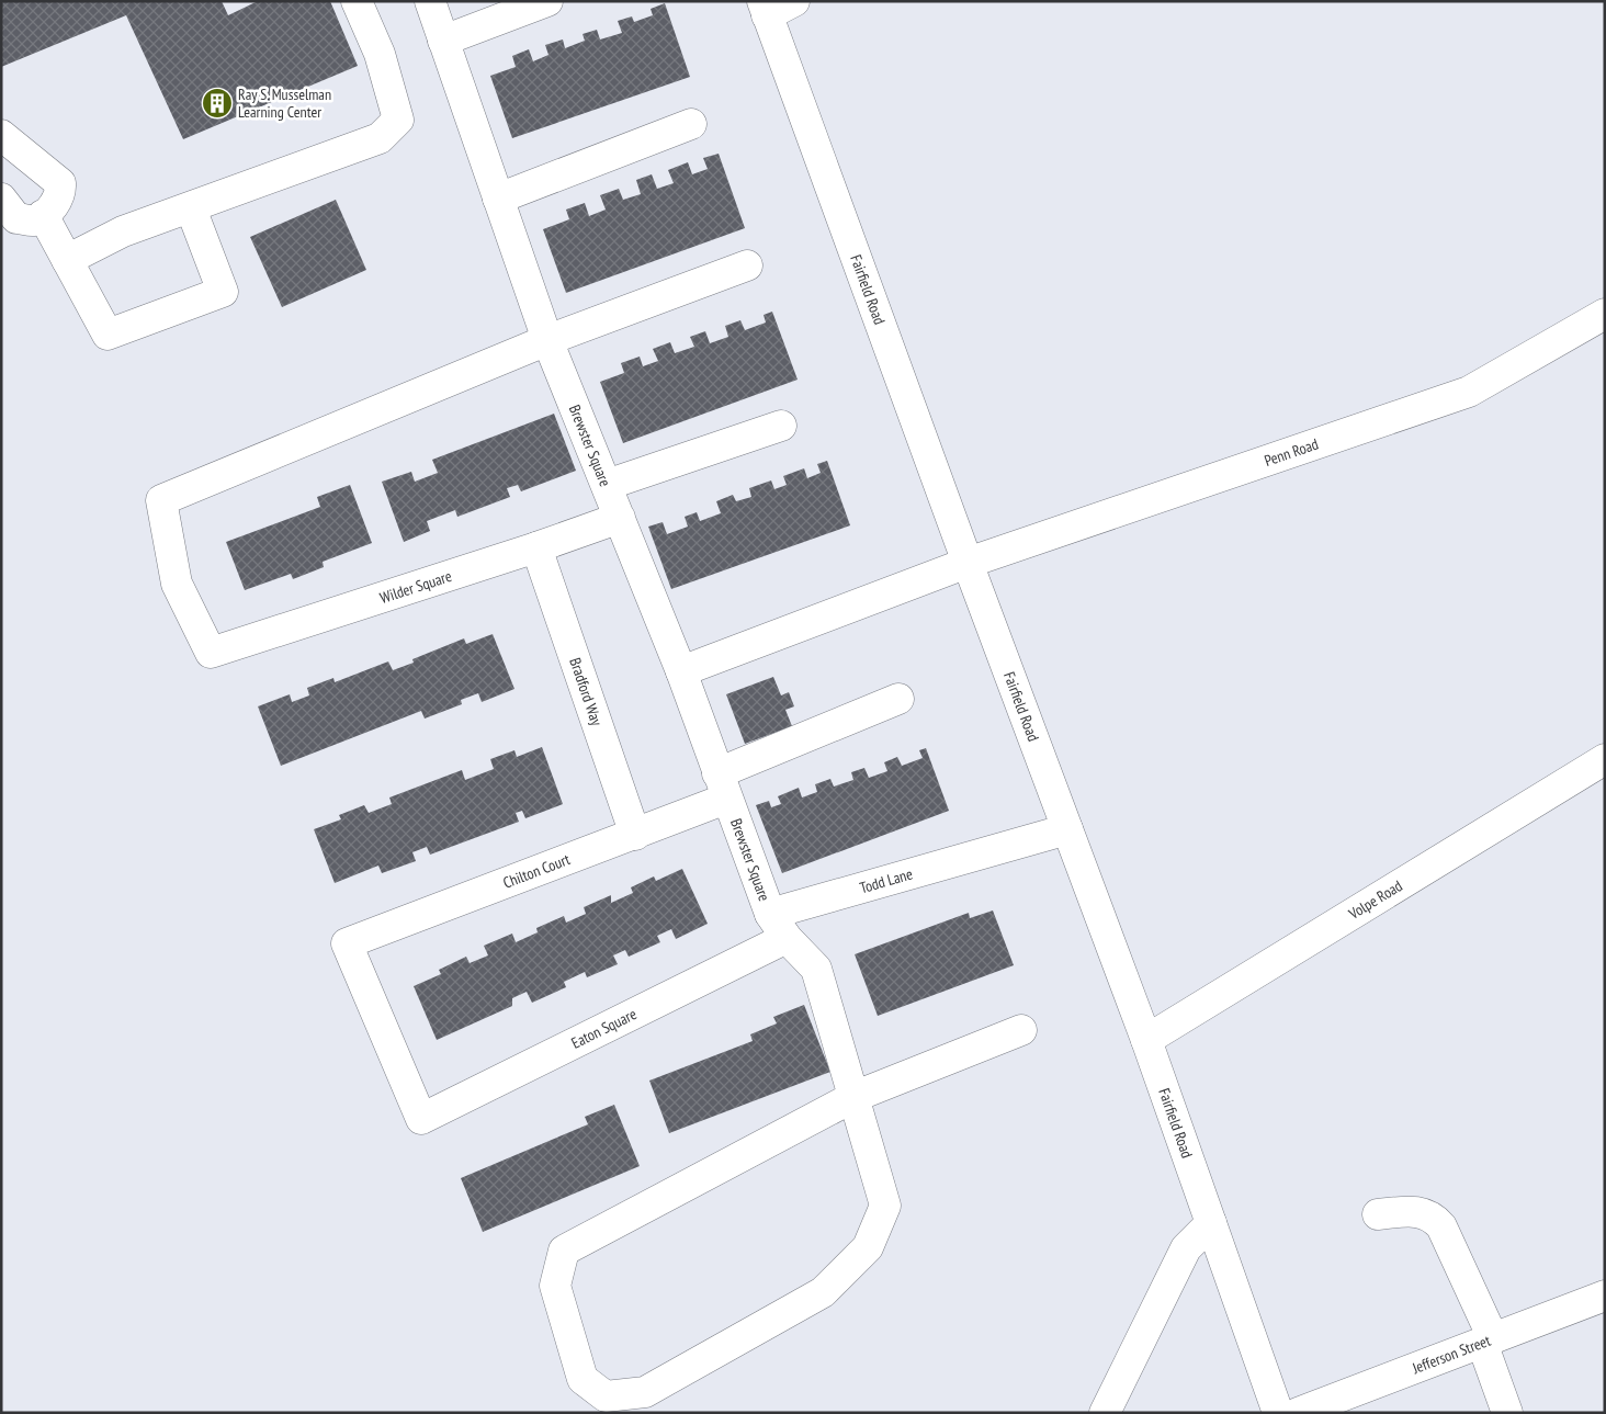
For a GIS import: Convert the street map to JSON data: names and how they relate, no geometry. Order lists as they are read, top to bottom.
{
  "streets": {
    "street": [
      "Fairfield Road",
      "Brewster Square",
      "Penn Road",
      "Wilder Square",
      "Bradford Way",
      "Chilton Court",
      "Todd Lane",
      "Volpe Road",
      "Eaton Square",
      "Jefferson Street"
    ]
  },
  "crossings": [
    ["Fairfield Road", "Penn Road"],
    ["Fairfield Road", "Todd Lane"],
    ["Fairfield Road", "Volpe Road"],
    ["Brewster Square", "Penn Road"],
    ["Brewster Square", "Wilder Square"],
    ["Brewster Square", "Chilton Court"],
    ["Brewster Square", "Todd Lane"],
    ["Brewster Square", "Eaton Square"],
    ["Wilder Square", "Bradford Way"],
    ["Bradford Way", "Chilton Court"],
    ["Chilton Court", "Eaton Square"]
  ],
  "places": {
    "building": ["Ray S. Musselman Learning Center"]
  }
}
